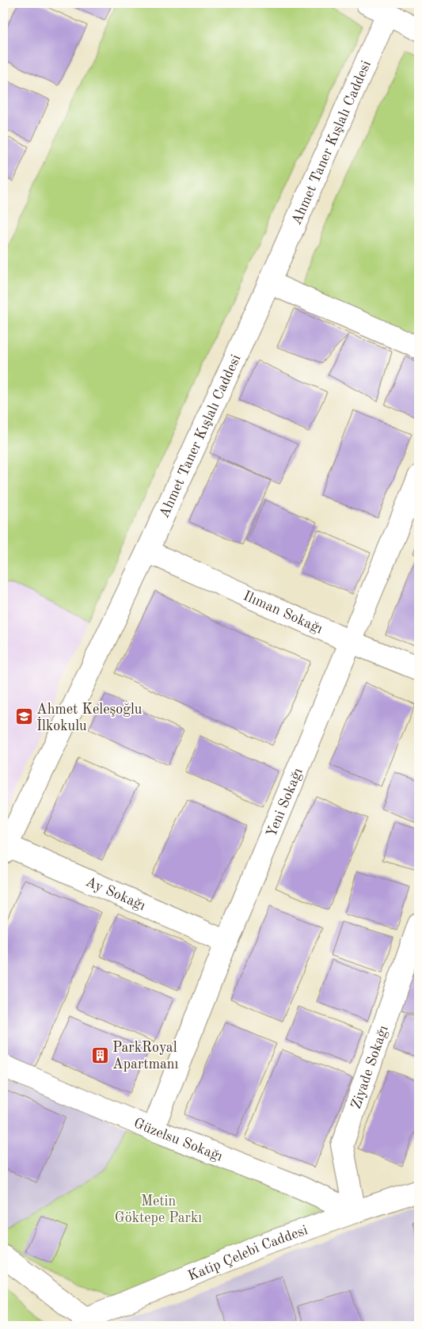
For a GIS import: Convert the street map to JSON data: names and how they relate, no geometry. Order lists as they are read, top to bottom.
{
  "streets": {
    "street": [
      "Ahmet Taner Kışlalı Caddesi",
      "Ilıman Sokağı",
      "Yeni Sokağı",
      "Ay Sokağı",
      "Ziyade Sokağı",
      "Güzelsu Sokağı",
      "Katip Çelebi Caddesi"
    ]
  },
  "crossings": [
    ["Ahmet Taner Kışlalı Caddesi", "Ilıman Sokağı"],
    ["Ahmet Taner Kışlalı Caddesi", "Ay Sokağı"],
    ["Ilıman Sokağı", "Yeni Sokağı"],
    ["Yeni Sokağı", "Ay Sokağı"],
    ["Yeni Sokağı", "Güzelsu Sokağı"],
    ["Ziyade Sokağı", "Güzelsu Sokağı"],
    ["Ziyade Sokağı", "Katip Çelebi Caddesi"],
    ["Güzelsu Sokağı", "Katip Çelebi Caddesi"]
  ],
  "parks": ["Metin Göktepe Parkı"],
  "places": {
    "school or university": ["Ahmet Keleşoğlu İlkokulu"],
    "building": ["ParkRoyal Apartmanı"]
  }
}
